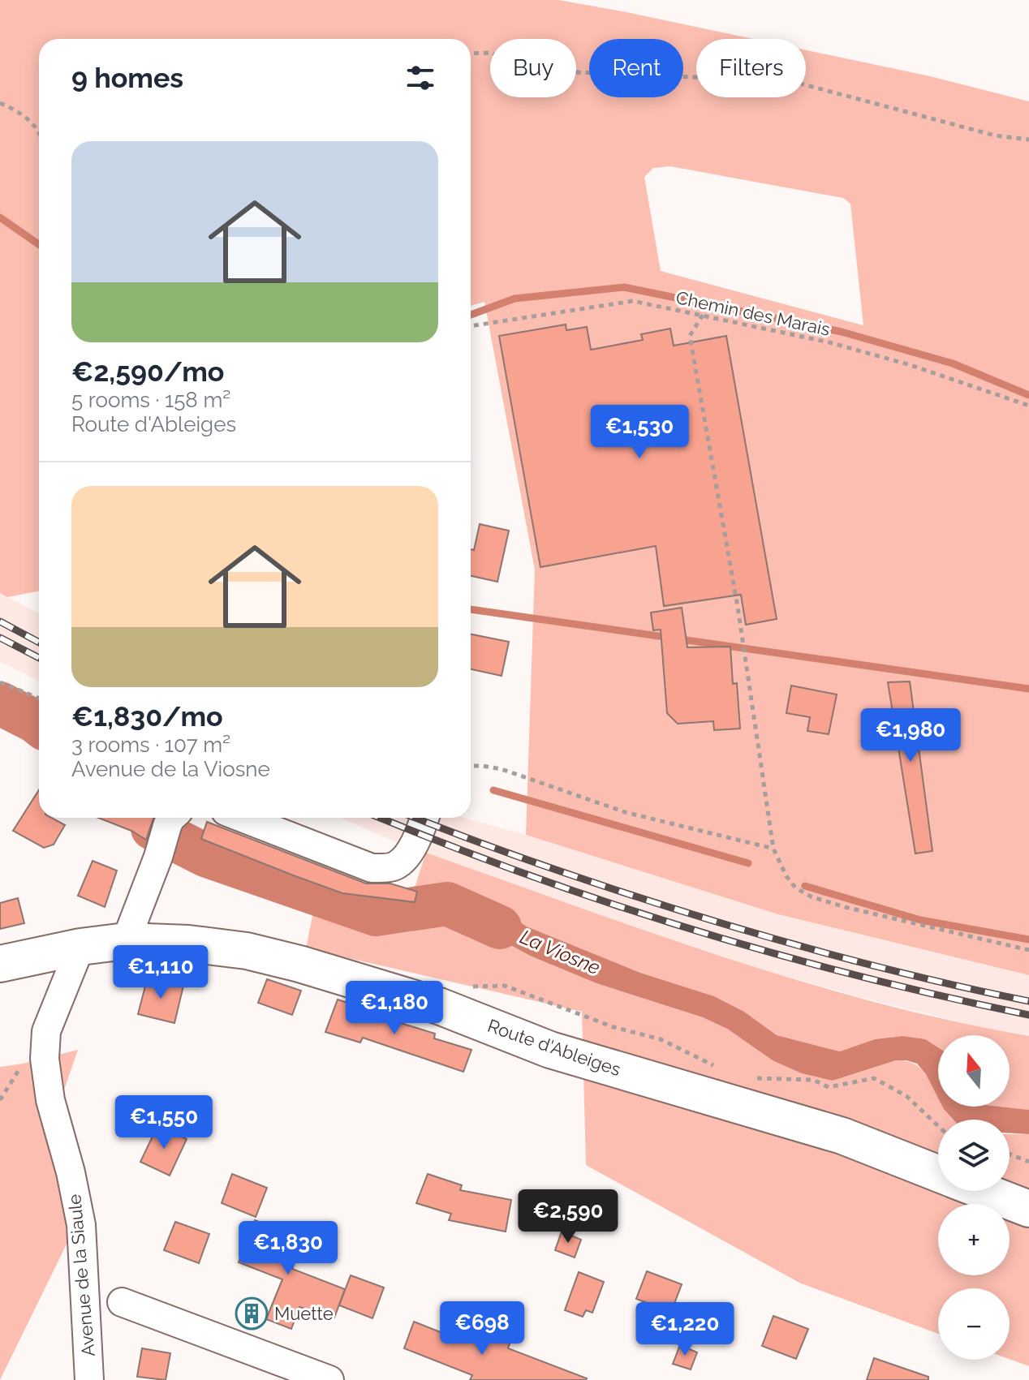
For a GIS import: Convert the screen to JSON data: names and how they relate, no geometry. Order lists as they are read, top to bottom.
{
  "streets": {
    "main road": ["Route d'Ableiges"],
    "street": ["Avenue de la Siaule"],
    "path": ["Chemin des Marais"]
  },
  "crossings": [
    ["Route d'Ableiges", "Avenue de la Siaule"]
  ],
  "water": ["La Viosne"],
  "places": {
    "building": ["Muette"]
  },
  "north": "top",
  "page": {
    "chip": ["Buy", "Rent", "Filters"],
    "heading": "9 homes",
    "list": [
      {
        "name": "€2,590/mo",
        "note": "5 rooms · 158 m² · Route d'Ableiges"
      },
      {
        "name": "€1,830/mo",
        "note": "3 rooms · 107 m² · Avenue de la Viosne"
      }
    ],
    "price": [
      "€1,530",
      "€1,980",
      "€1,110",
      "€1,180",
      "€1,550",
      "€2,590",
      "€1,830",
      "€698",
      "€1,220"
    ],
    "map_buttons": ["+", "−"]
  }
}
